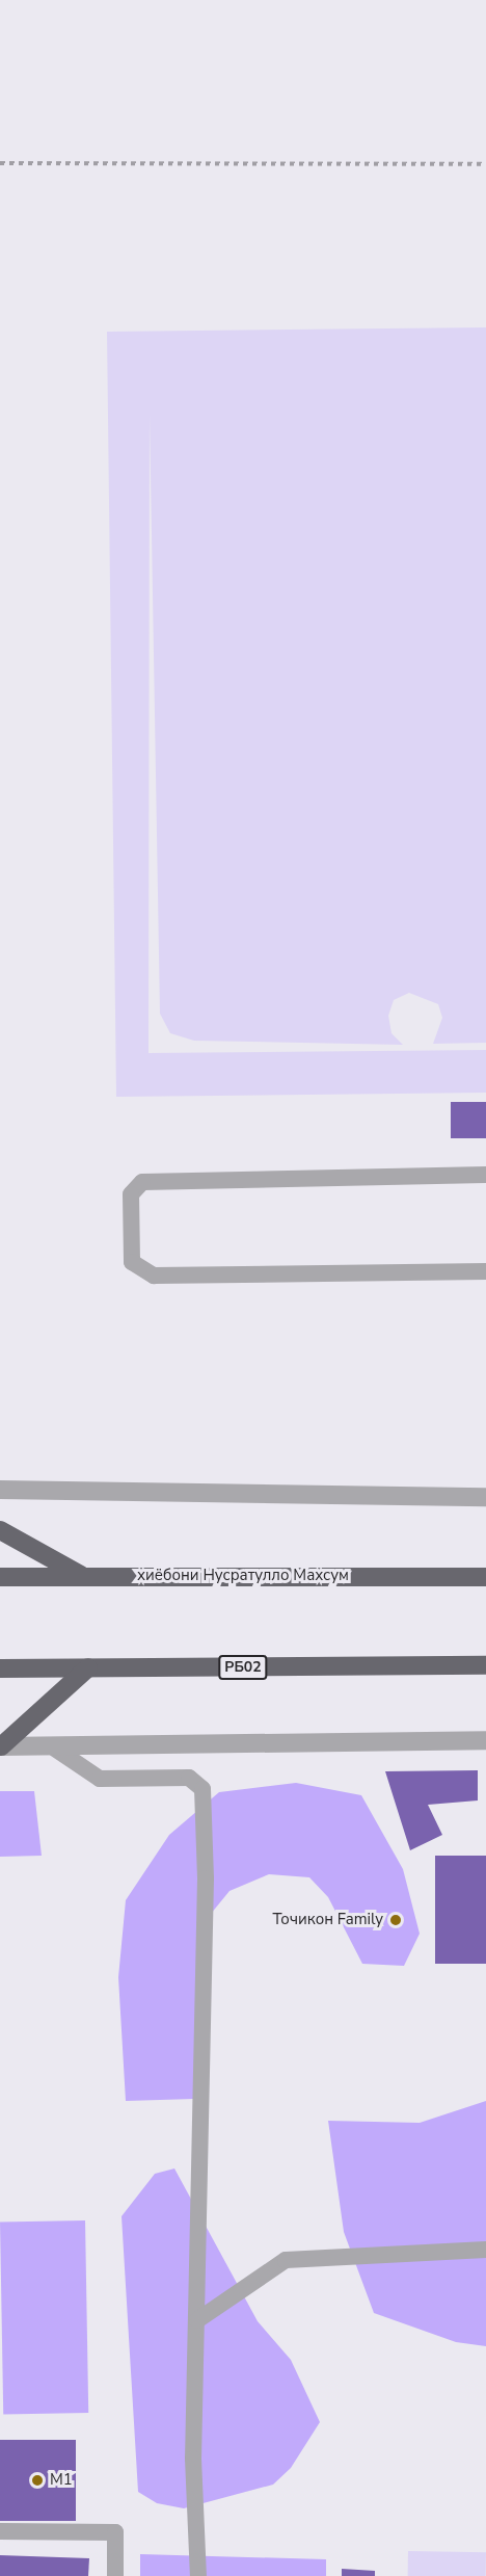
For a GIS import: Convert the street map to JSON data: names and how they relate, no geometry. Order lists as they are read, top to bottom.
{
  "streets": {
    "highway": ["хиёбони Нусратулло Махсум", "РБ02"]
  },
  "places": ["Точикон Family", "М1"]
}
